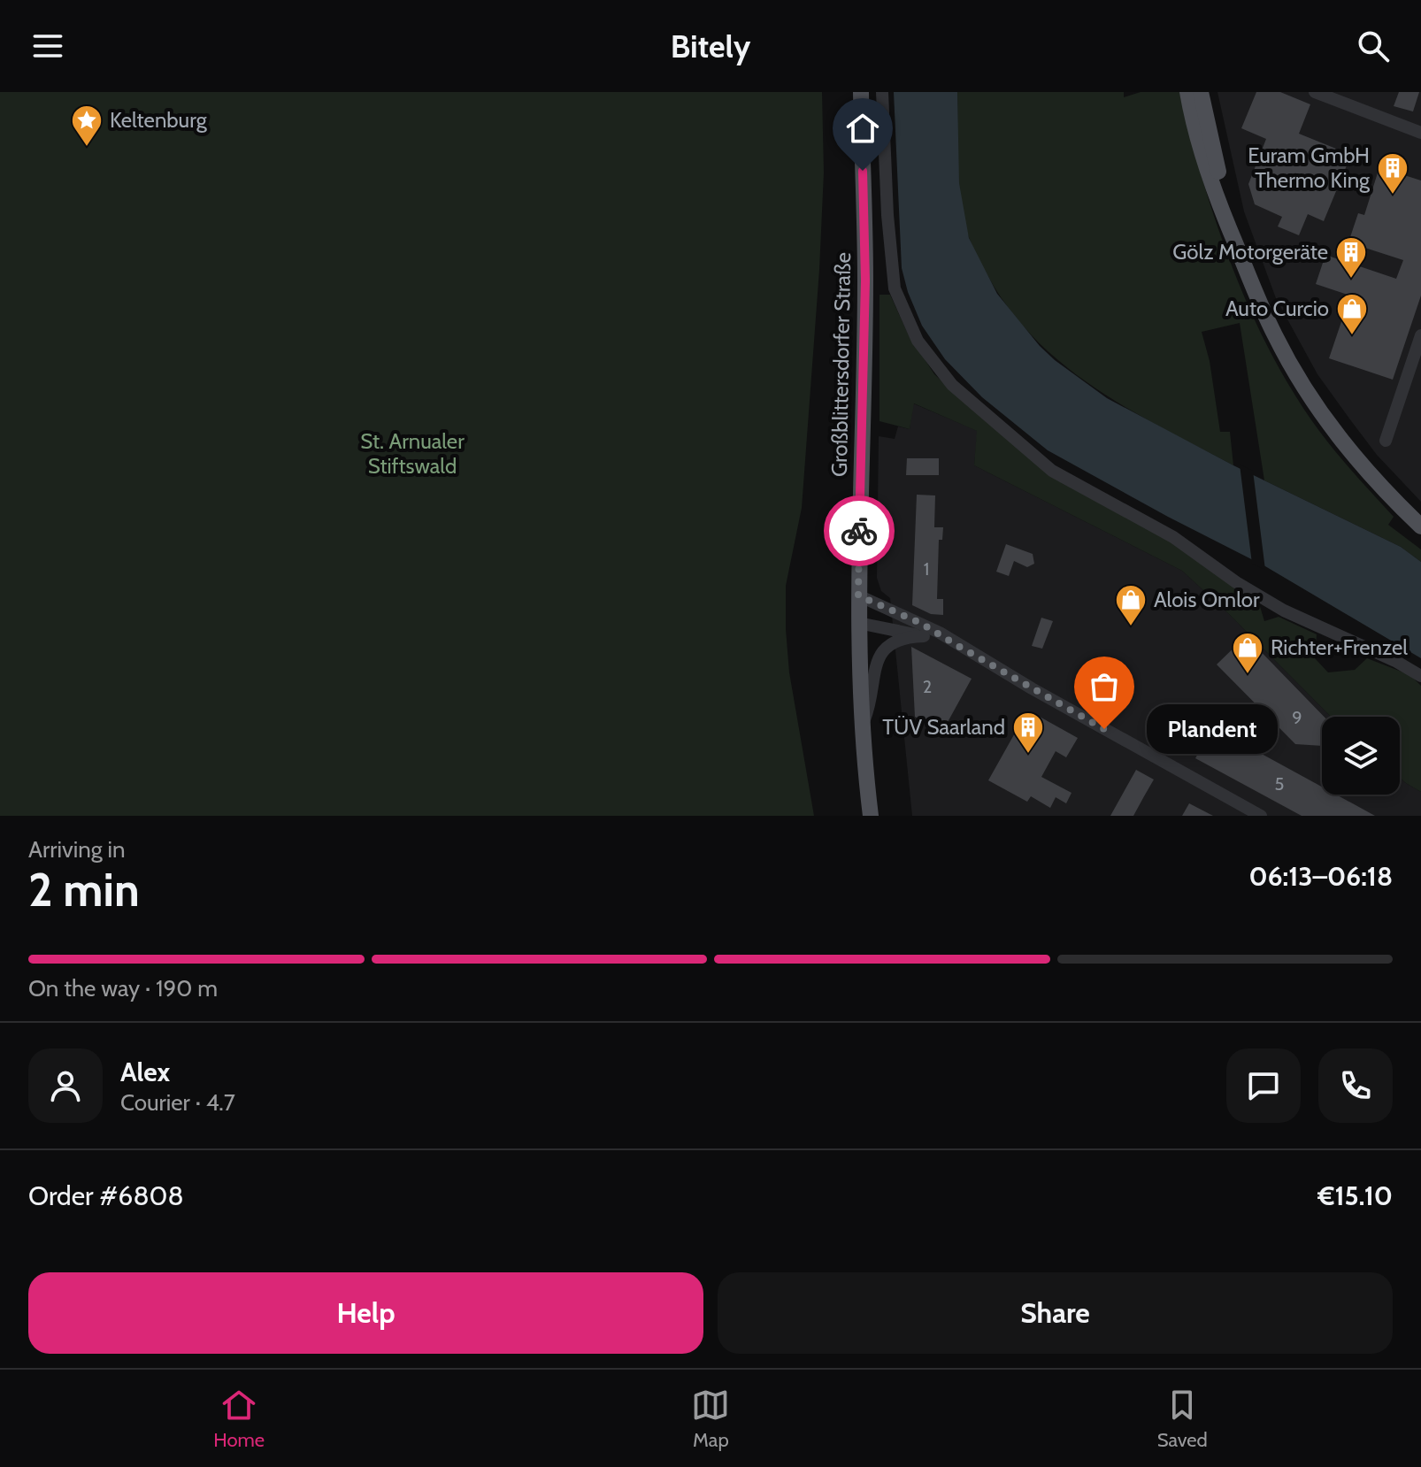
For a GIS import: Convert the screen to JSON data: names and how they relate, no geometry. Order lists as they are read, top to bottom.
{
  "streets": {
    "main road": ["Großblittersdorfer Straße"]
  },
  "parks": ["St. Arnualer Stiftswald"],
  "places": {
    "place": ["Keltenburg"],
    "building": ["Euram GmbH Thermo King", "Gölz Motorgeräte", "TÜV Saarland"],
    "shop": ["Auto Curcio", "Alois Omlor", "Richter+Frenzel"],
    "other": ["Plandent"]
  },
  "house_numbers": [
    "1",
    "2",
    "9",
    "5"
  ],
  "page": {
    "header": "Bitely",
    "bubble": "Plandent",
    "heading": ["2 min", "Arriving in", "06:13–06:18"],
    "panel": [
      "Alex",
      "Courier · 4.7",
      "Order #6808",
      "€15.10"
    ],
    "bar": "On the way · 190 m",
    "buttons": ["Help", "Share"],
    "tabs": ["Home", "Map", "Saved"]
  }
}
